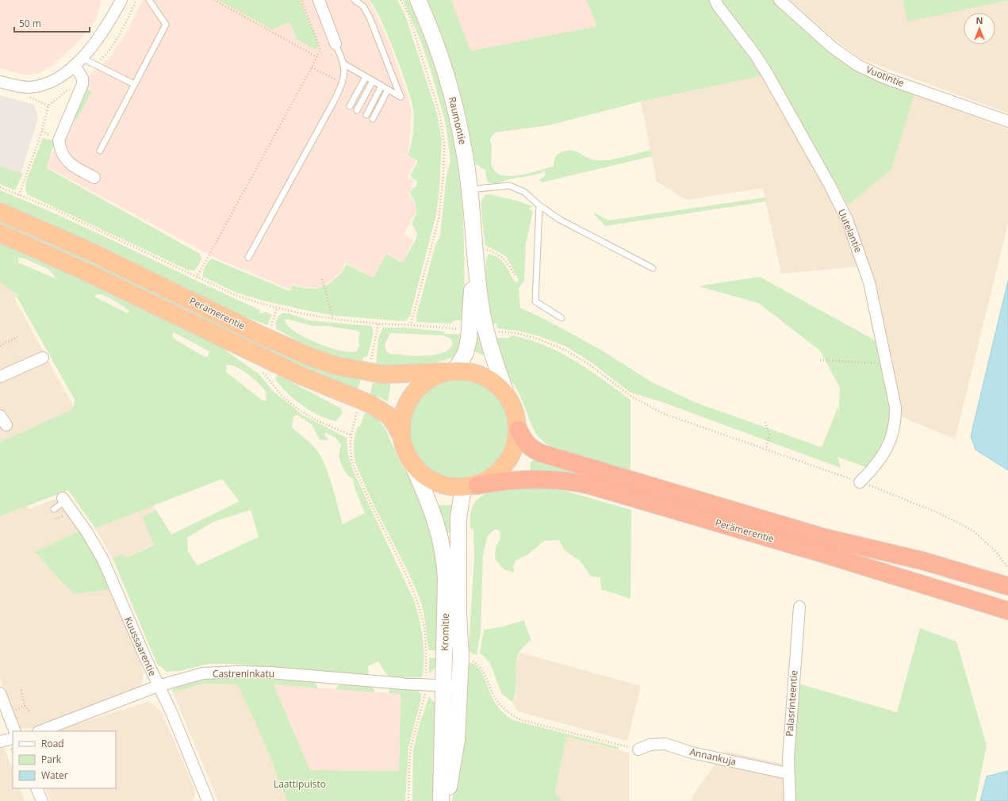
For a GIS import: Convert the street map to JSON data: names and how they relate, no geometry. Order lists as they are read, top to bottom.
{
  "streets": {
    "highway": ["Perämerentie"],
    "main road": ["Raumontie", "Kromitie"],
    "street": [
      "Vuotintie",
      "Uutelantie",
      "Kuussaarentie",
      "Castreninkatu",
      "Palasrinteentie",
      "Annankuja"
    ]
  },
  "crossings": [
    ["Raumontie", "Perämerentie"],
    ["Perämerentie", "Kromitie"],
    ["Kromitie", "Castreninkatu"],
    ["Kuussaarentie", "Castreninkatu"],
    ["Palasrinteentie", "Annankuja"]
  ],
  "parks": ["Laattipuisto"],
  "legend": ["Road", "Park", "Water"],
  "scale_bar": "50 m",
  "north": "top"
}
